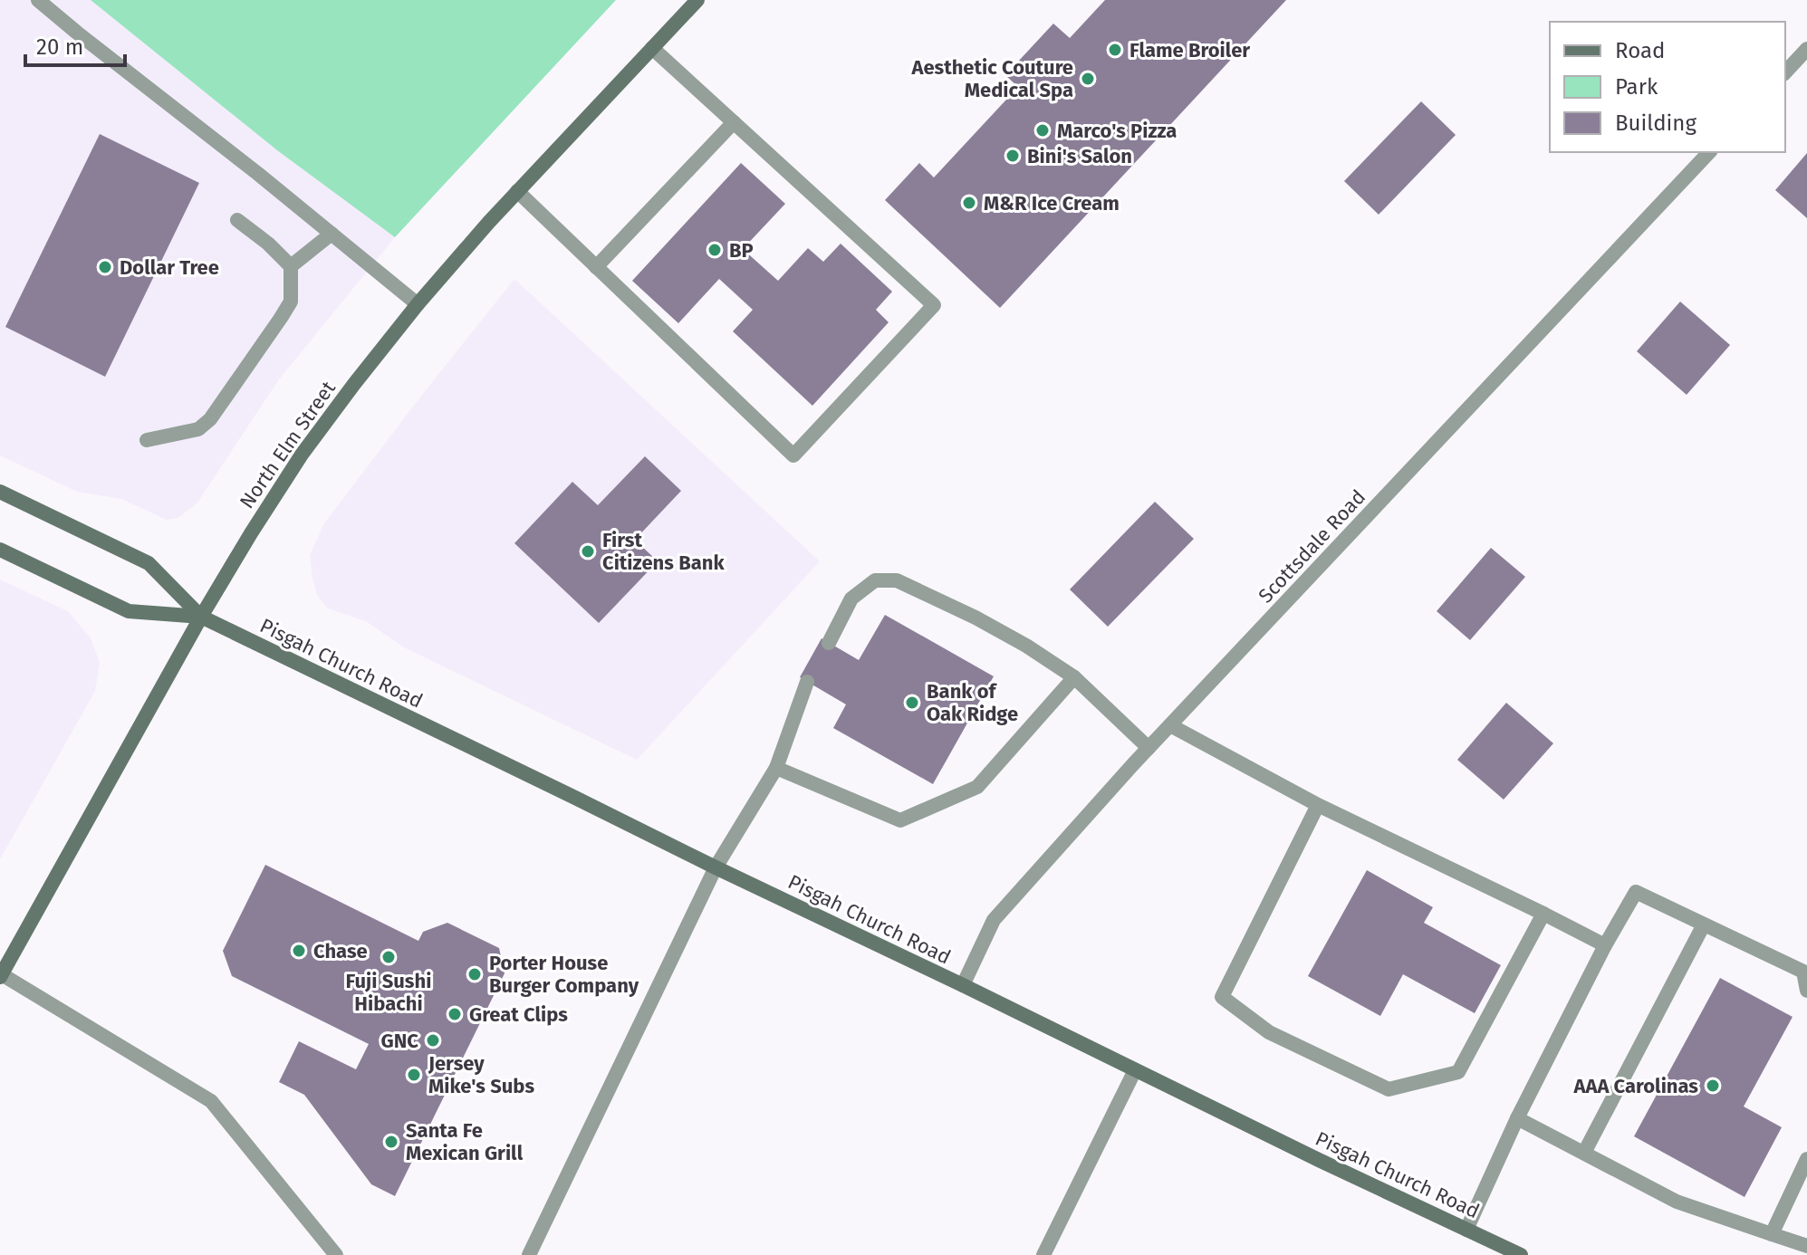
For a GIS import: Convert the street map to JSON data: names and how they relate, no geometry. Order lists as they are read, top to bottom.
{
  "streets": {
    "main road": ["North Elm Street", "Pisgah Church Road"],
    "street": ["Scottsdale Road"]
  },
  "crossings": [
    ["North Elm Street", "Pisgah Church Road"],
    ["Scottsdale Road", "Pisgah Church Road"]
  ],
  "places": [
    "Flame Broiler",
    "Aesthetic Couture Medical Spa",
    "Marco's Pizza",
    "Bini's Salon",
    "M&R Ice Cream",
    "BP",
    "Dollar Tree",
    "First Citizens Bank",
    "Bank of Oak Ridge",
    "Chase",
    "Fuji Sushi Hibachi",
    "Porter House Burger Company",
    "Great Clips",
    "GNC",
    "Jersey Mike's Subs",
    "AAA Carolinas",
    "Santa Fe Mexican Grill"
  ],
  "legend": ["Road", "Park", "Building"],
  "scale_bar": "20 m"
}
